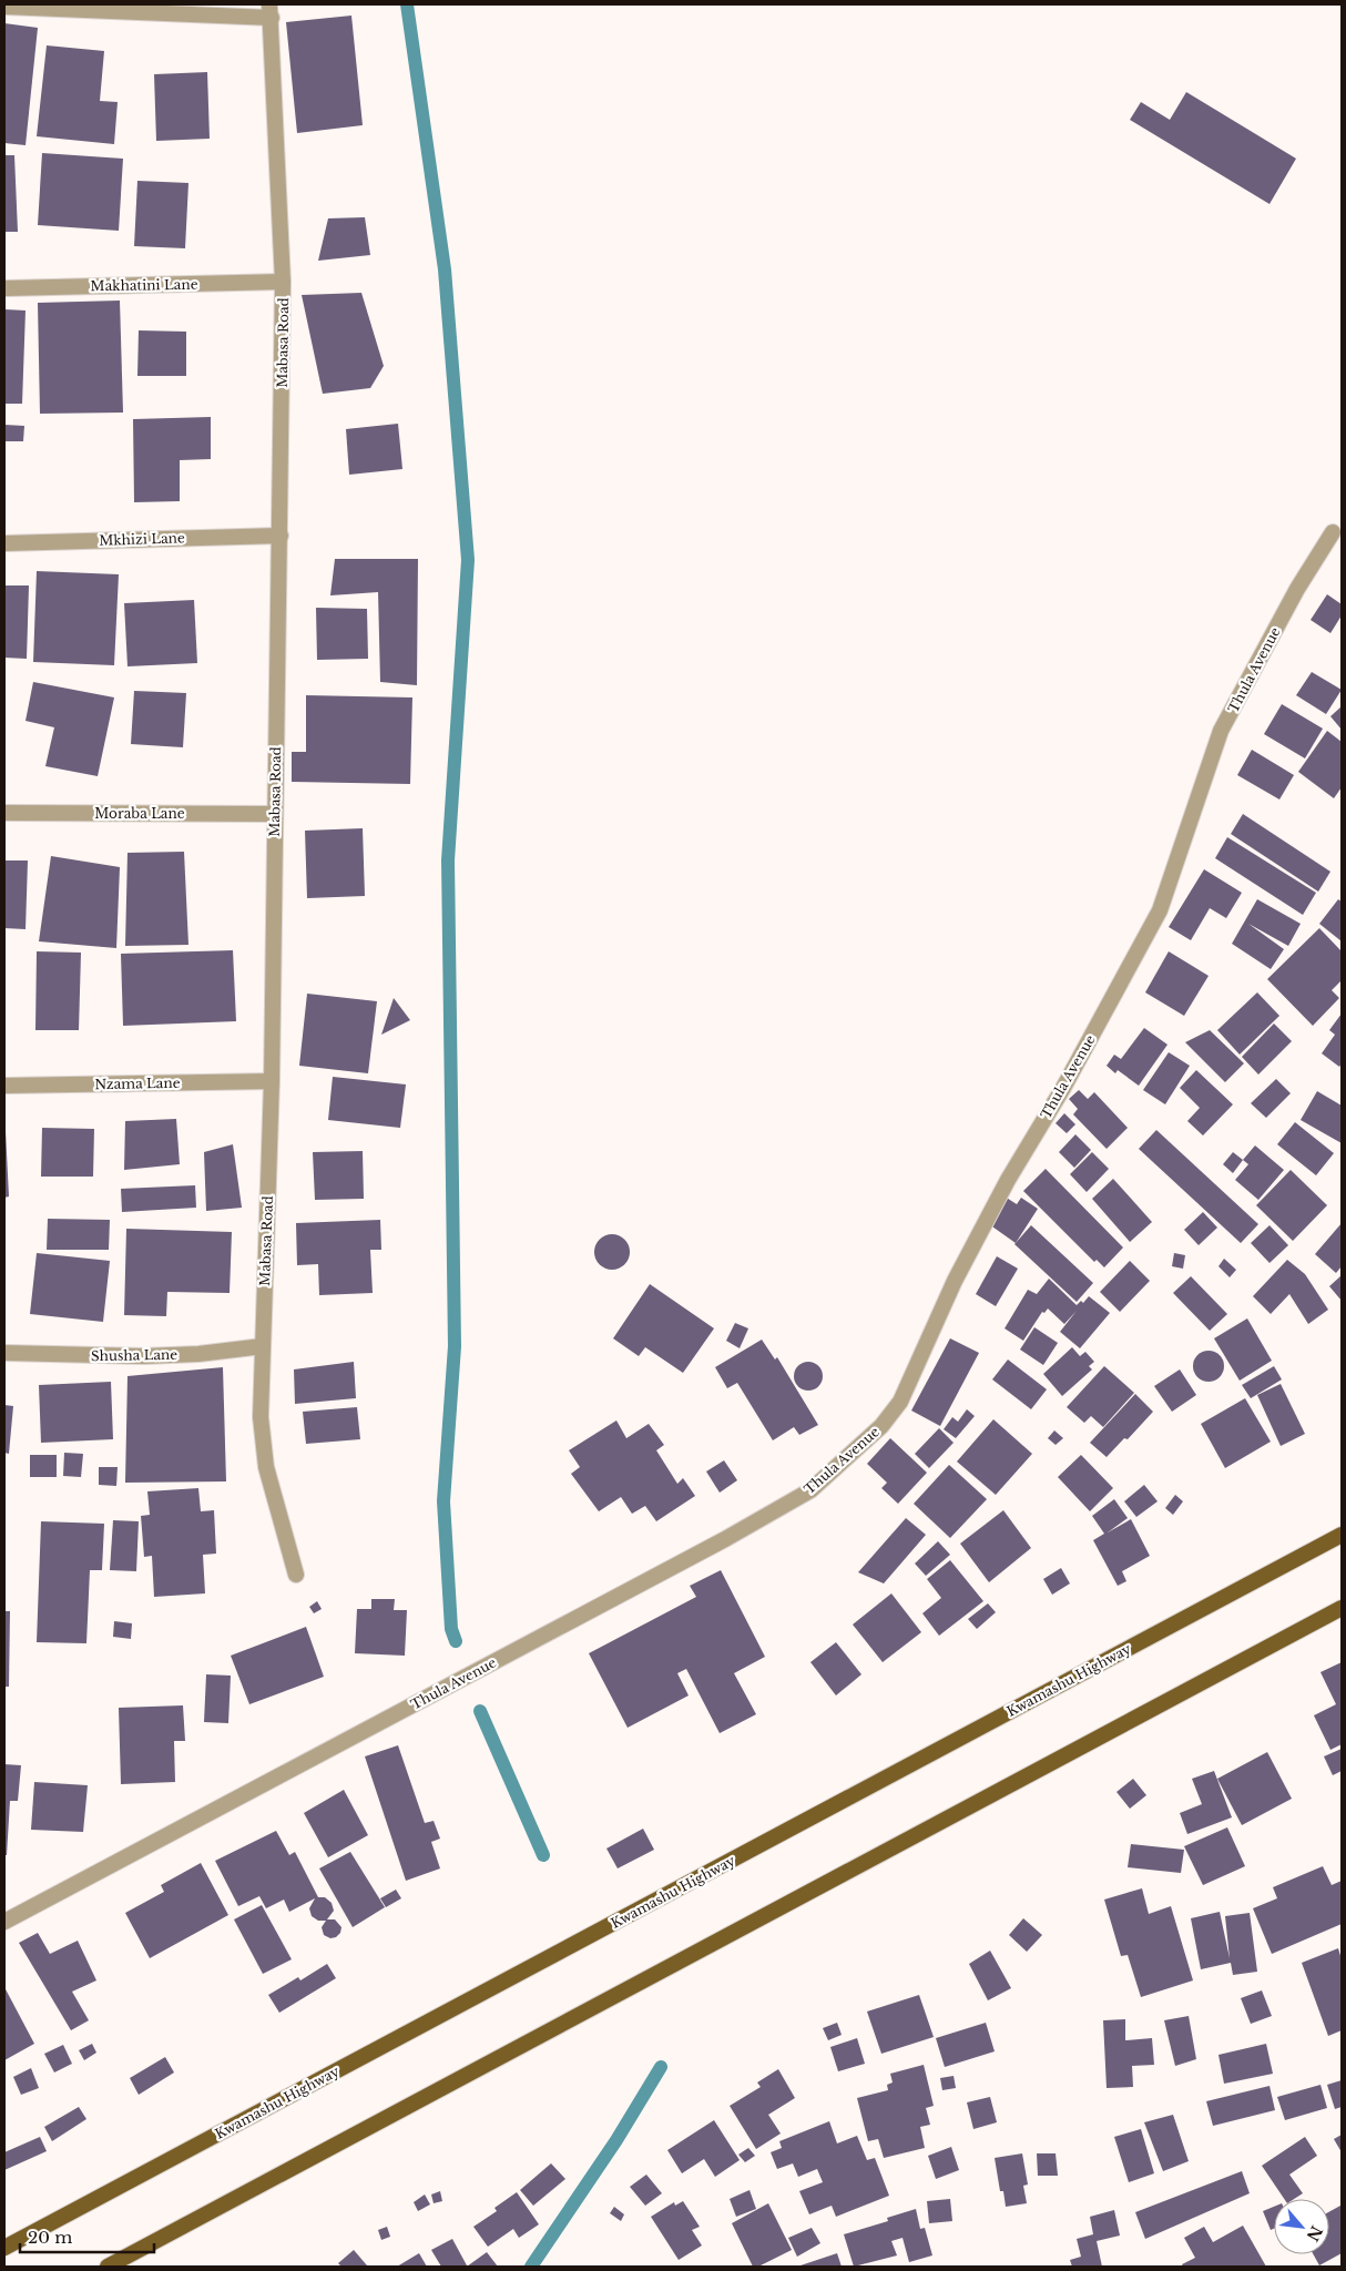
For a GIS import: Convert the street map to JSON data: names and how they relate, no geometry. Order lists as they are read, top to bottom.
{
  "streets": {
    "main road": ["Kwamashu Highway"],
    "street": [
      "Makhatini Lane",
      "Mabasa Road",
      "Mkhizi Lane",
      "Thula Avenue",
      "Moraba Lane",
      "Nzama Lane",
      "Shusha Lane"
    ]
  },
  "crossings": [
    ["Makhatini Lane", "Mabasa Road"],
    ["Mabasa Road", "Mkhizi Lane"],
    ["Mabasa Road", "Moraba Lane"],
    ["Mabasa Road", "Nzama Lane"],
    ["Mabasa Road", "Shusha Lane"]
  ],
  "scale_bar": "20 m",
  "north": "bottom right"
}
